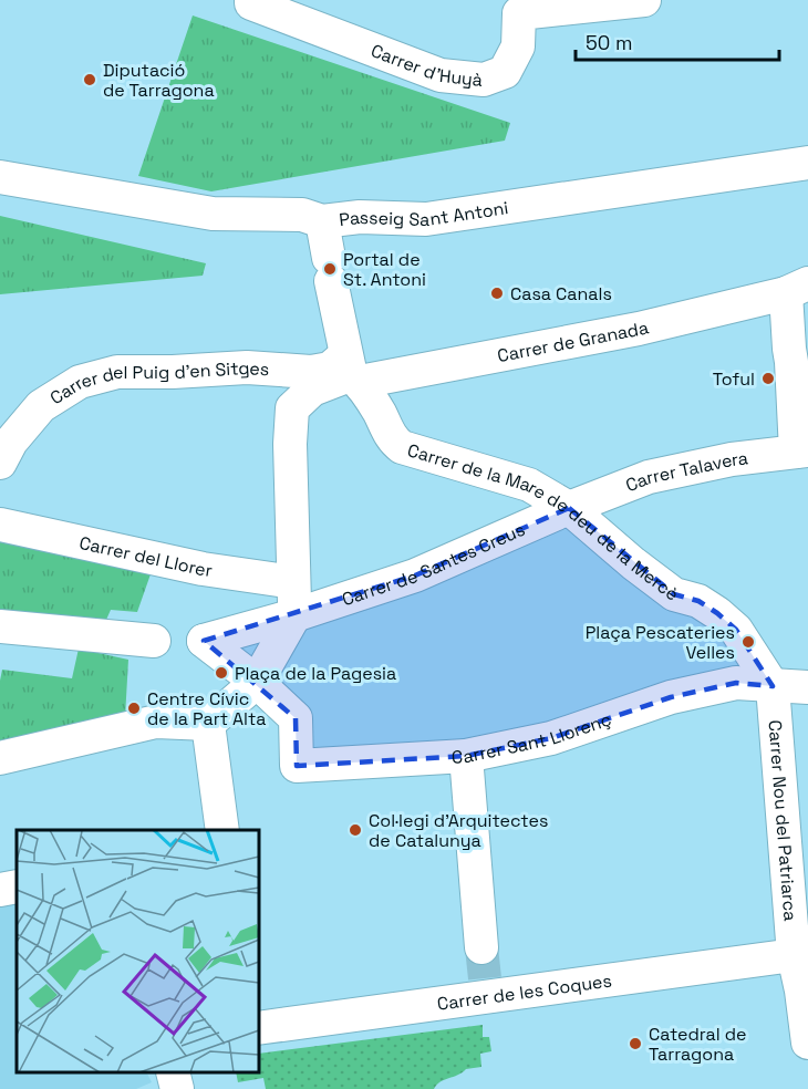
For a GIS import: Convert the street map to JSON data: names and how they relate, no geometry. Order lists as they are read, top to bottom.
{
  "streets": {
    "street": [
      "Carrer d'Huyà",
      "Passeig Sant Antoni",
      "Carrer de Granada",
      "Carrer del Puig d'en Sitges",
      "Carrer Talavera",
      "Carrer de la Mare de deu de la Mercè",
      "Carrer del Llorer",
      "Carrer de Santes Creus",
      "Carrer Sant Llorenç",
      "Carrer Nou del Patriarca",
      "Carrer de les Coques"
    ]
  },
  "crossings": [
    ["Carrer de Granada", "Carrer del Puig d'en Sitges"],
    ["Carrer de Granada", "Carrer de la Mare de deu de la Mercè"],
    ["Carrer del Puig d'en Sitges", "Carrer de la Mare de deu de la Mercè"],
    ["Carrer Talavera", "Carrer de la Mare de deu de la Mercè"],
    ["Carrer Talavera", "Carrer de Santes Creus"],
    ["Carrer de la Mare de deu de la Mercè", "Carrer de Santes Creus"],
    ["Carrer de la Mare de deu de la Mercè", "Carrer Sant Llorenç"],
    ["Carrer de la Mare de deu de la Mercè", "Carrer Nou del Patriarca"],
    ["Carrer Sant Llorenç", "Carrer Nou del Patriarca"],
    ["Carrer Nou del Patriarca", "Carrer de les Coques"]
  ],
  "places": [
    "Diputació de Tarragona",
    "Portal de St. Antoni",
    "Casa Canals",
    "Toful",
    "Plaça Pescateries Velles",
    "Plaça de la Pagesia",
    "Centre Cívic de la Part Alta",
    "Col·legi d'Arquitectes de Catalunya",
    "Catedral de Tarragona"
  ],
  "scale_bar": "50 m"
}
